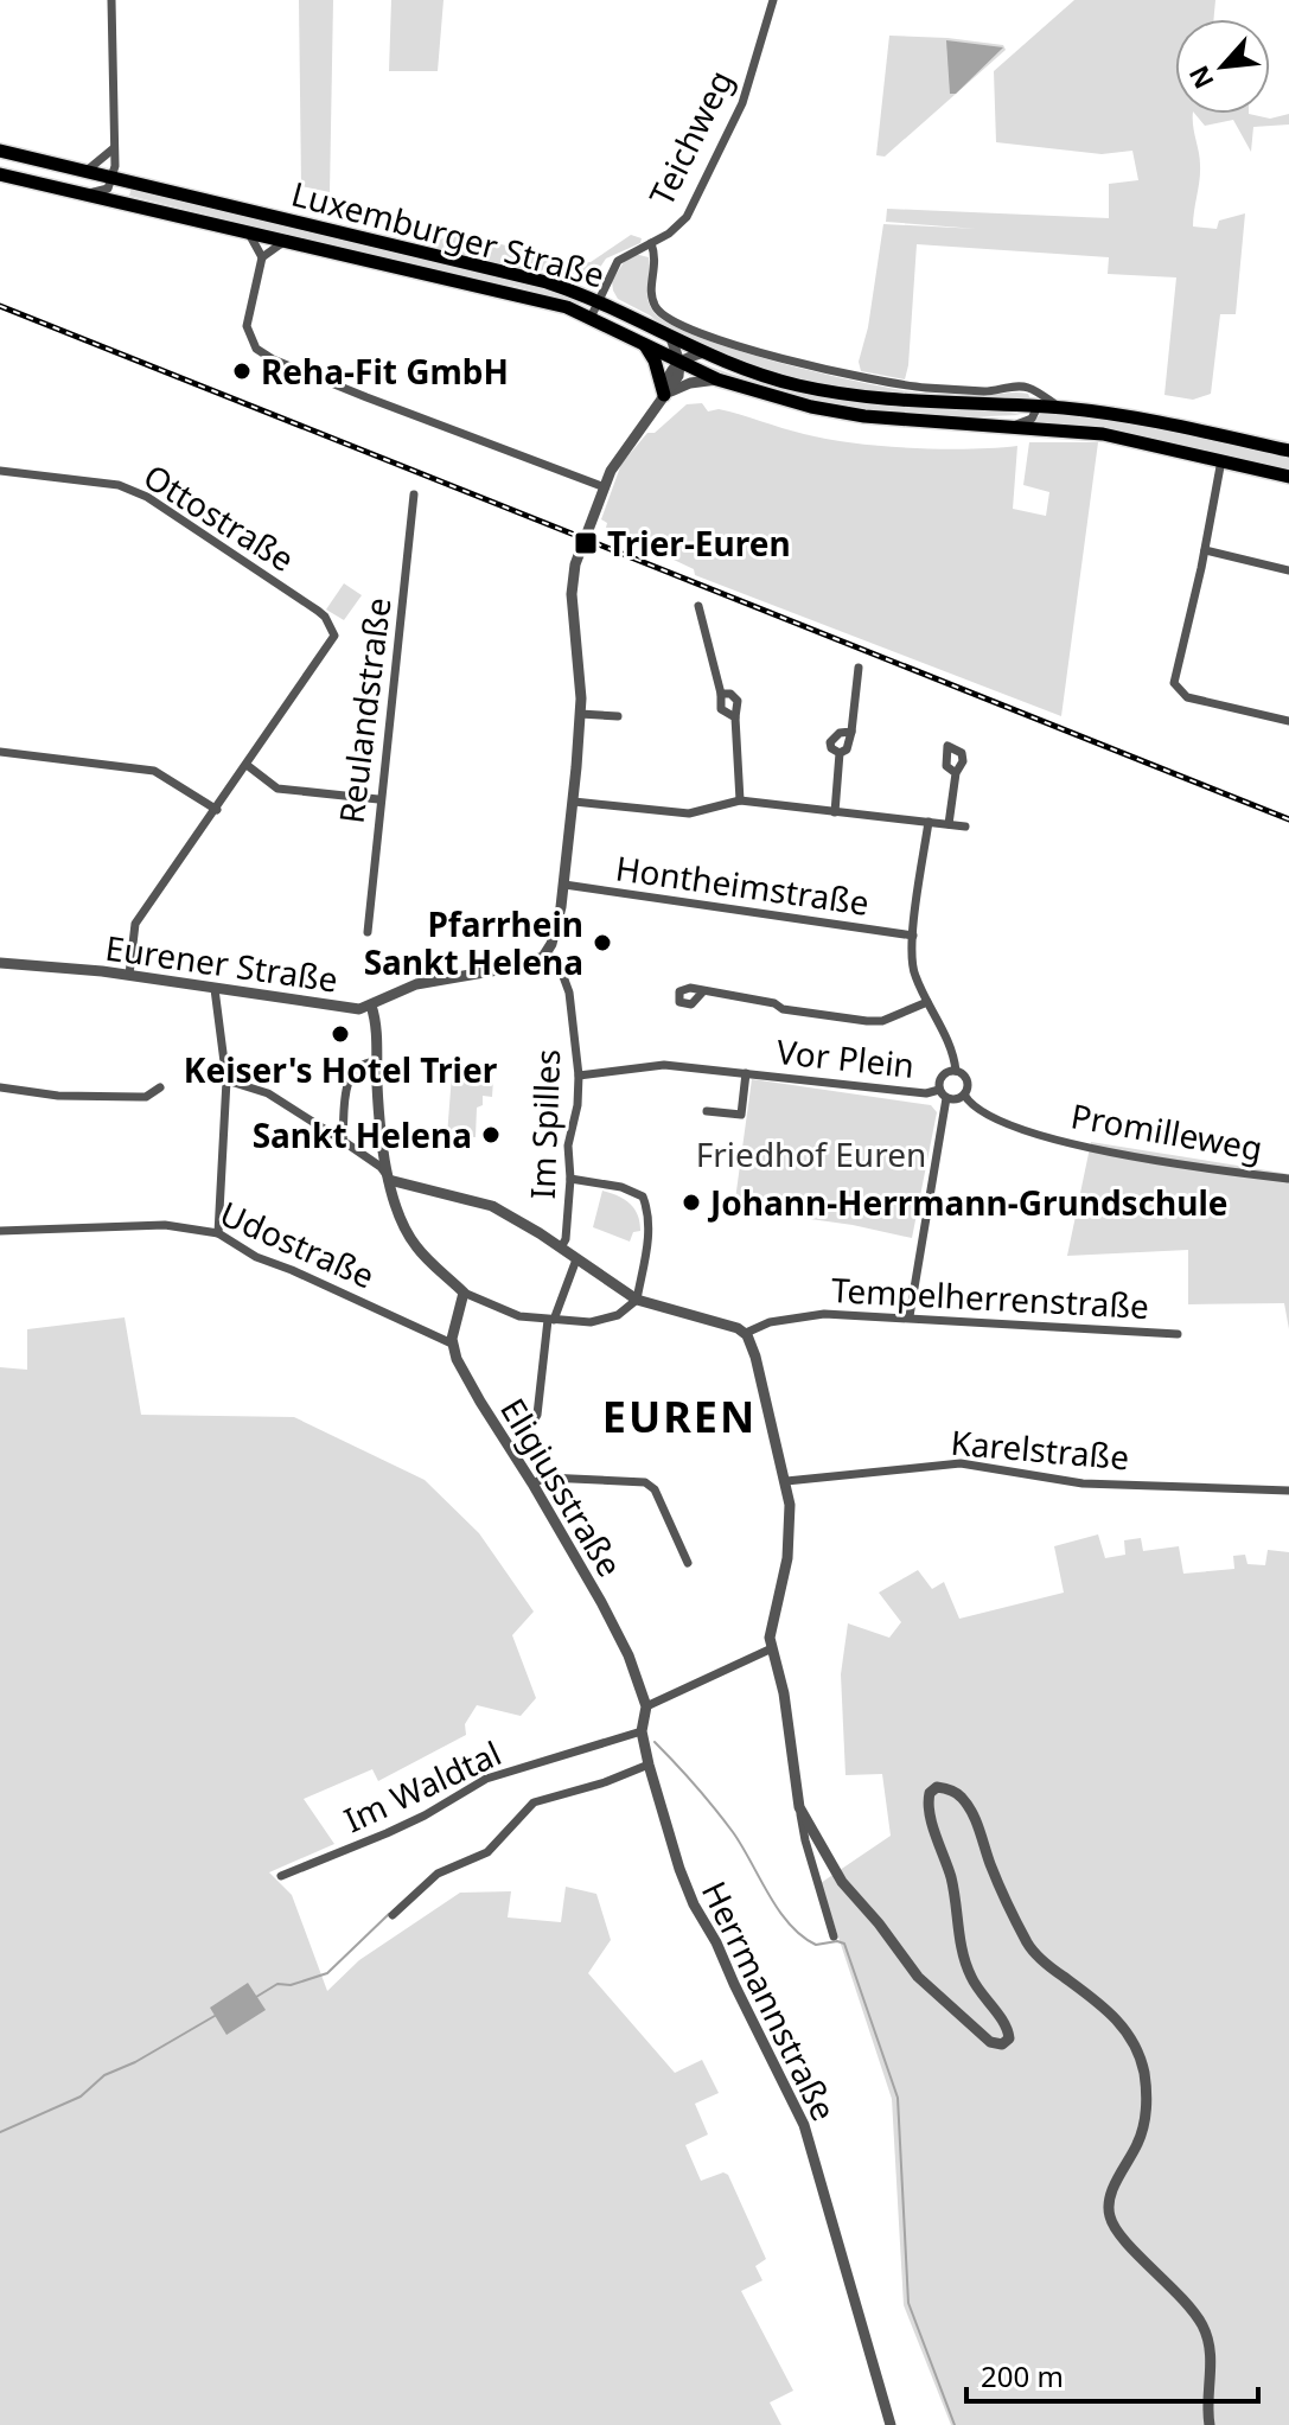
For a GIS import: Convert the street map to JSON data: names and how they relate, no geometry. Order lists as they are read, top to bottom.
{
  "streets": {
    "main road": ["Luxemburger Straße"],
    "street": [
      "Teichweg",
      "Ottostraße",
      "Reulandstraße",
      "Hontheimstraße",
      "Eurener Straße",
      "Vor Plein",
      "Im Spilles",
      "Promilleweg",
      "Udostraße",
      "Tempelherrenstraße",
      "Karelstraße",
      "Eligiusstraße",
      "Im Waldtal",
      "Herrmannstraße"
    ]
  },
  "crossings": [
    ["Teichweg", "Luxemburger Straße"],
    ["Eurener Straße", "Im Spilles"],
    ["Vor Plein", "Im Spilles"],
    ["Vor Plein", "Promilleweg"],
    ["Udostraße", "Eligiusstraße"],
    ["Eligiusstraße", "Herrmannstraße"],
    ["Im Waldtal", "Herrmannstraße"]
  ],
  "districts": ["EUREN"],
  "parks": ["Friedhof Euren"],
  "places": {
    "other": [
      "Reha-Fit GmbH",
      "Pfarrhein Sankt Helena",
      "Keiser's Hotel Trier",
      "Sankt Helena",
      "Johann-Herrmann-Grundschule"
    ],
    "transit": ["Trier-Euren"]
  },
  "scale_bar": "200 m",
  "north": "bottom left"
}
